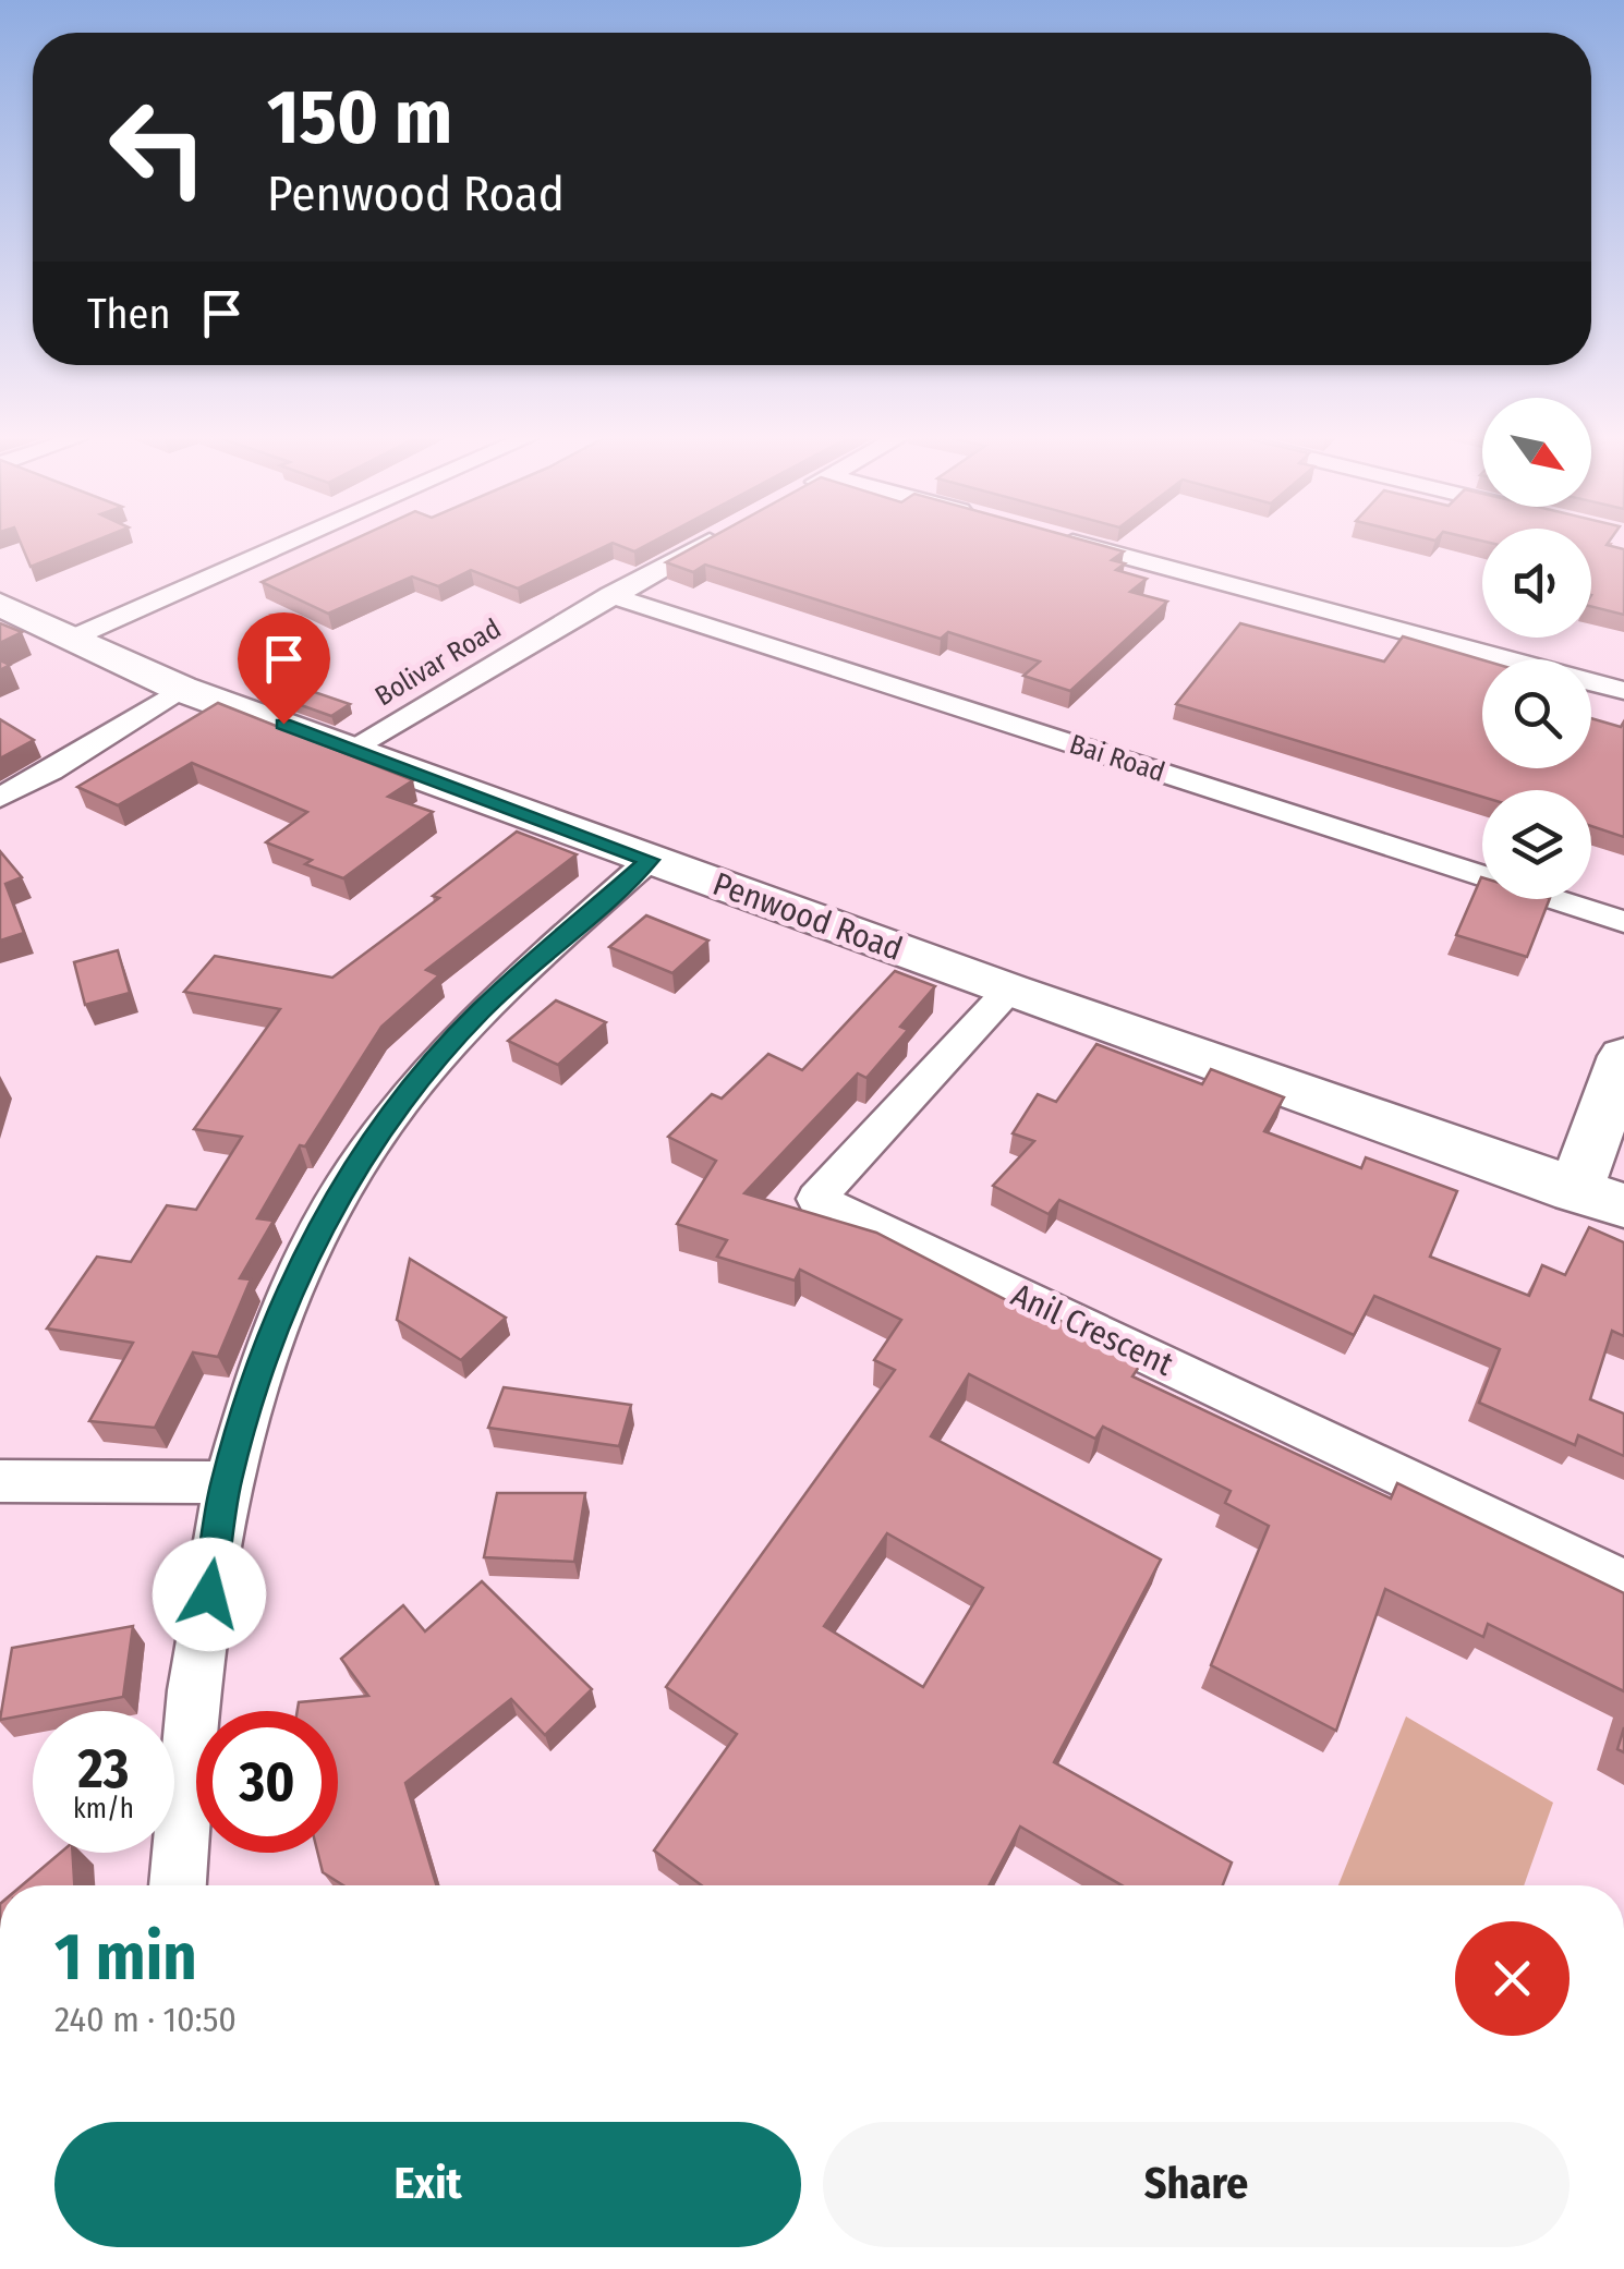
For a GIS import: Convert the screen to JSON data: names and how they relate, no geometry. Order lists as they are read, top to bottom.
{
  "streets": {
    "street": [
      "Bolivar Road",
      "Bai Road",
      "Penwood Road",
      "Anil Crescent"
    ]
  },
  "crossings": [
    ["Bolivar Road", "Bai Road"],
    ["Bolivar Road", "Penwood Road"],
    ["Penwood Road", "Anil Crescent"]
  ],
  "north": "bottom right",
  "page": {
    "turn": ["150 m", "Penwood Road"],
    "then": "Then",
    "speed": "23 km/h",
    "limit": "30",
    "heading": ["1 min", "240 m · 10:50"],
    "buttons": ["Exit", "Share"]
  }
}
